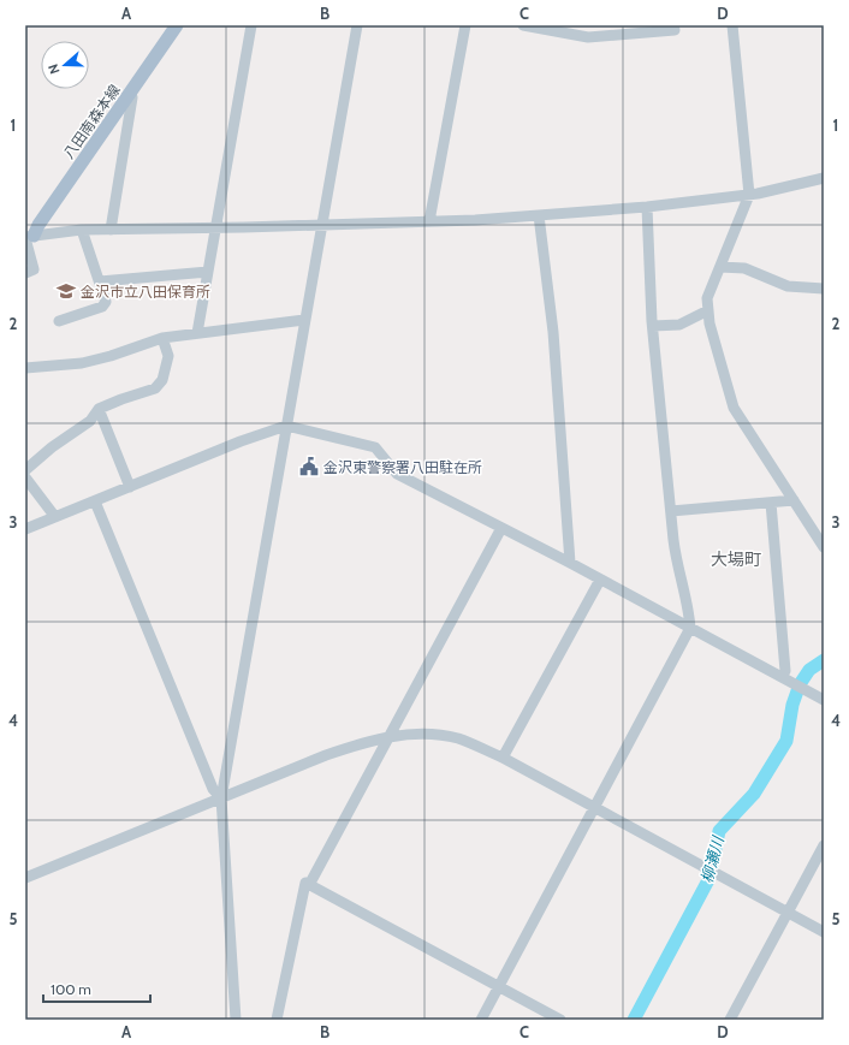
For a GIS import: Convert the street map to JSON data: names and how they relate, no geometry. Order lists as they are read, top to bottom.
{
  "streets": {
    "main road": ["八田南森本線"]
  },
  "districts": ["大場町"],
  "water": ["柳瀬川"],
  "places": {
    "school or university": ["金沢市立八田保育所"],
    "public building": ["金沢東警察署八田駐在所"]
  },
  "scale_bar": "100 m",
  "north": "left",
  "grid": {
    "columns": [
      "A",
      "B",
      "C",
      "D"
    ],
    "rows": [
      "1",
      "2",
      "3",
      "4",
      "5"
    ]
  }
}
